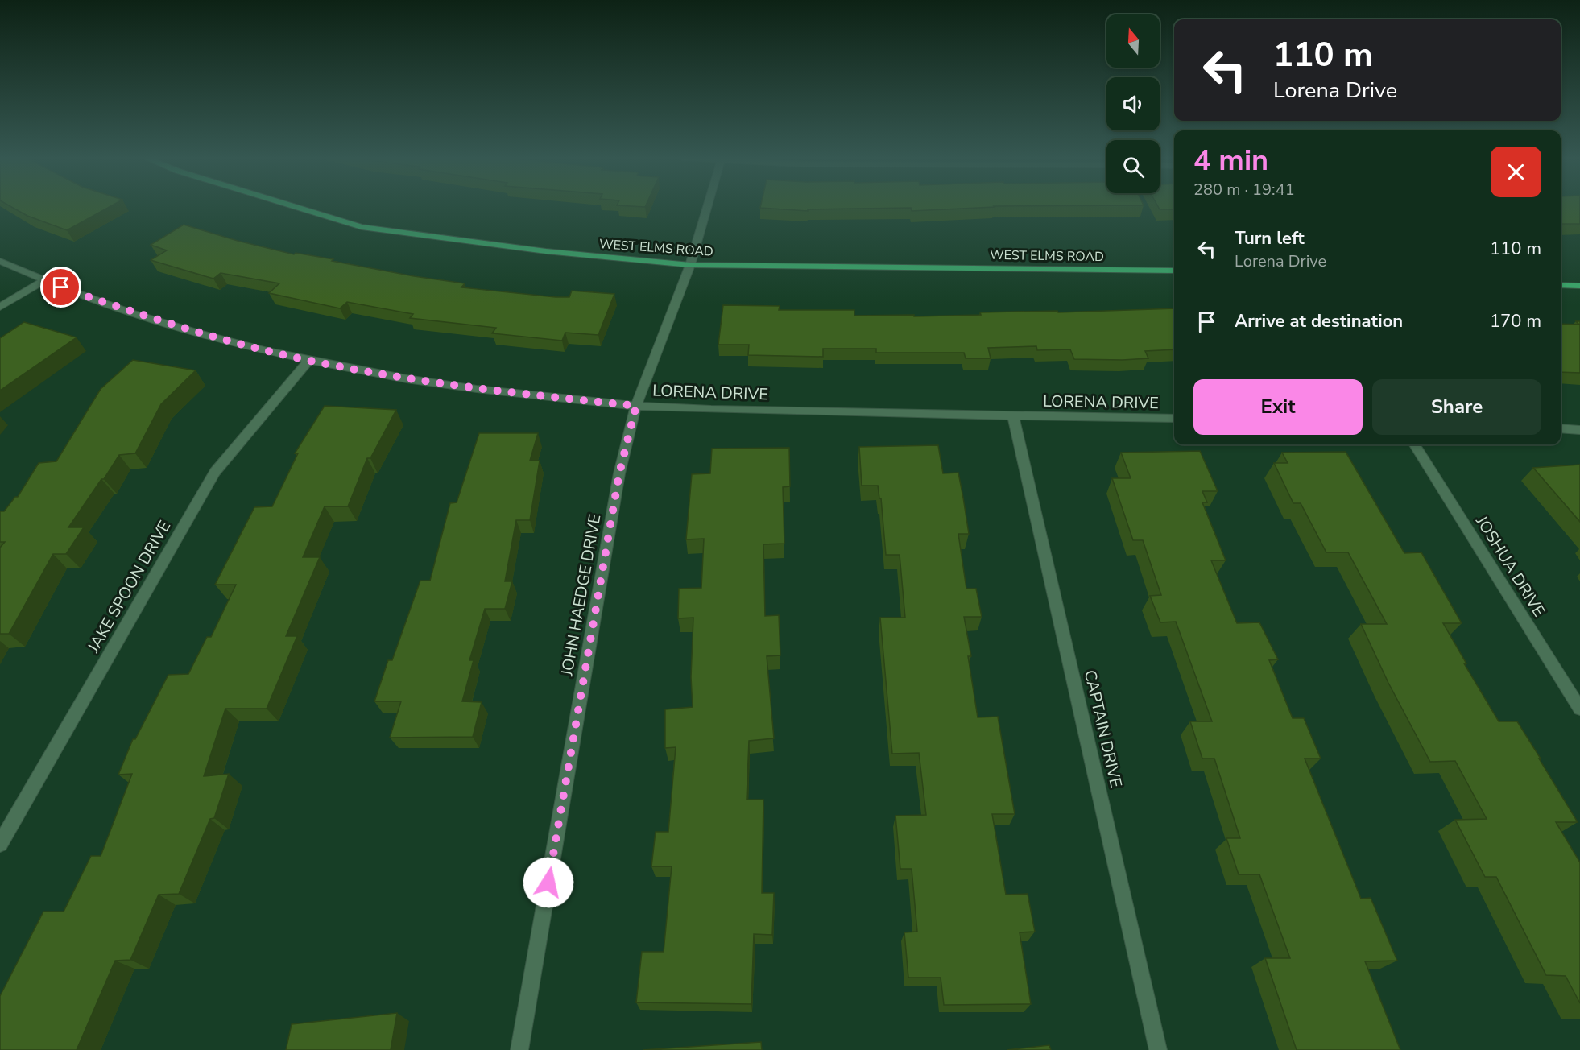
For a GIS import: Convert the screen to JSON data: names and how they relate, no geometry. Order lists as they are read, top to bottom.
{
  "streets": {
    "main road": ["WEST ELMS ROAD"],
    "street": [
      "LORENA DRIVE",
      "JOSHUA DRIVE",
      "JAKE SPOON DRIVE",
      "JOHN HAEDGE DRIVE",
      "CAPTAIN DRIVE"
    ]
  },
  "crossings": [
    ["WEST ELMS ROAD", "JOHN HAEDGE DRIVE"],
    ["LORENA DRIVE", "JAKE SPOON DRIVE"],
    ["LORENA DRIVE", "JOHN HAEDGE DRIVE"],
    ["LORENA DRIVE", "CAPTAIN DRIVE"]
  ],
  "north": "top",
  "page": {
    "turn": ["110 m", "Lorena Drive"],
    "heading": ["4 min", "280 m · 19:41"],
    "list": [
      {
        "name": "Turn left",
        "note": "Lorena Drive",
        "value": "110 m"
      },
      {
        "name": "Arrive at destination",
        "value": "170 m"
      }
    ],
    "buttons": ["Exit", "Share"]
  }
}
